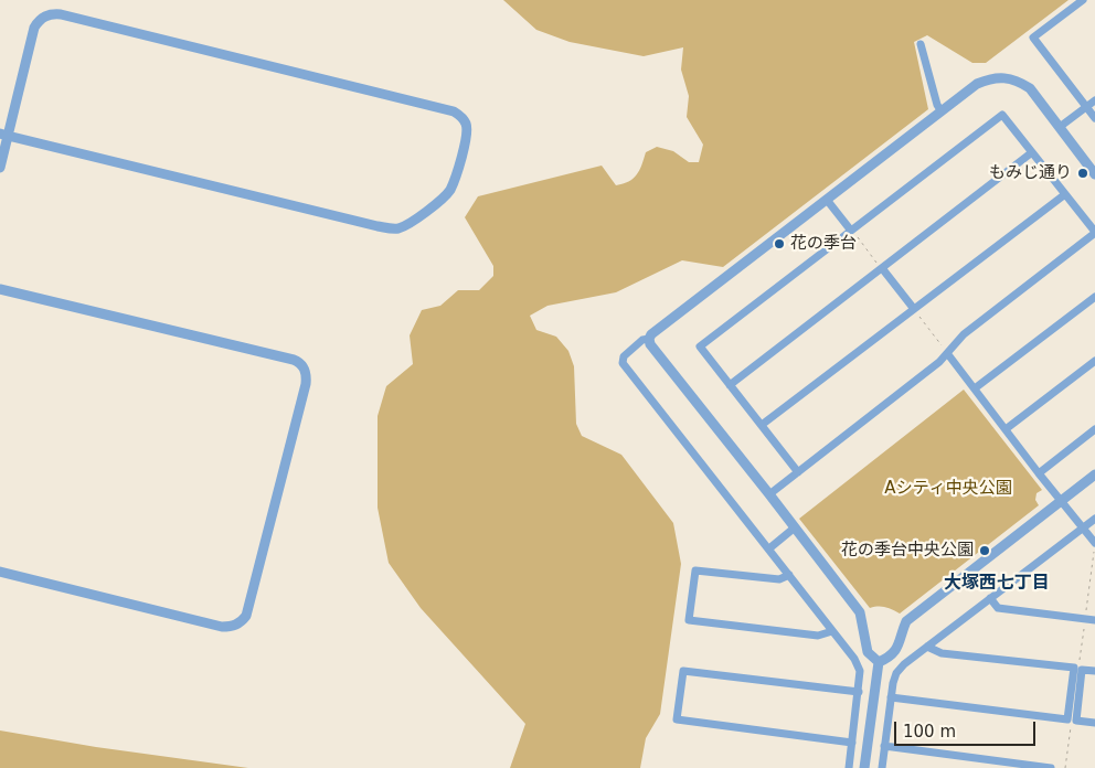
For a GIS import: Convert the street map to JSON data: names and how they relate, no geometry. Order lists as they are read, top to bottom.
{
  "districts": ["大塚西七丁目"],
  "parks": ["Aシティ中央公園"],
  "places": ["もみじ通り", "花の季台", "花の季台中央公園"],
  "scale_bar": "100 m"
}
